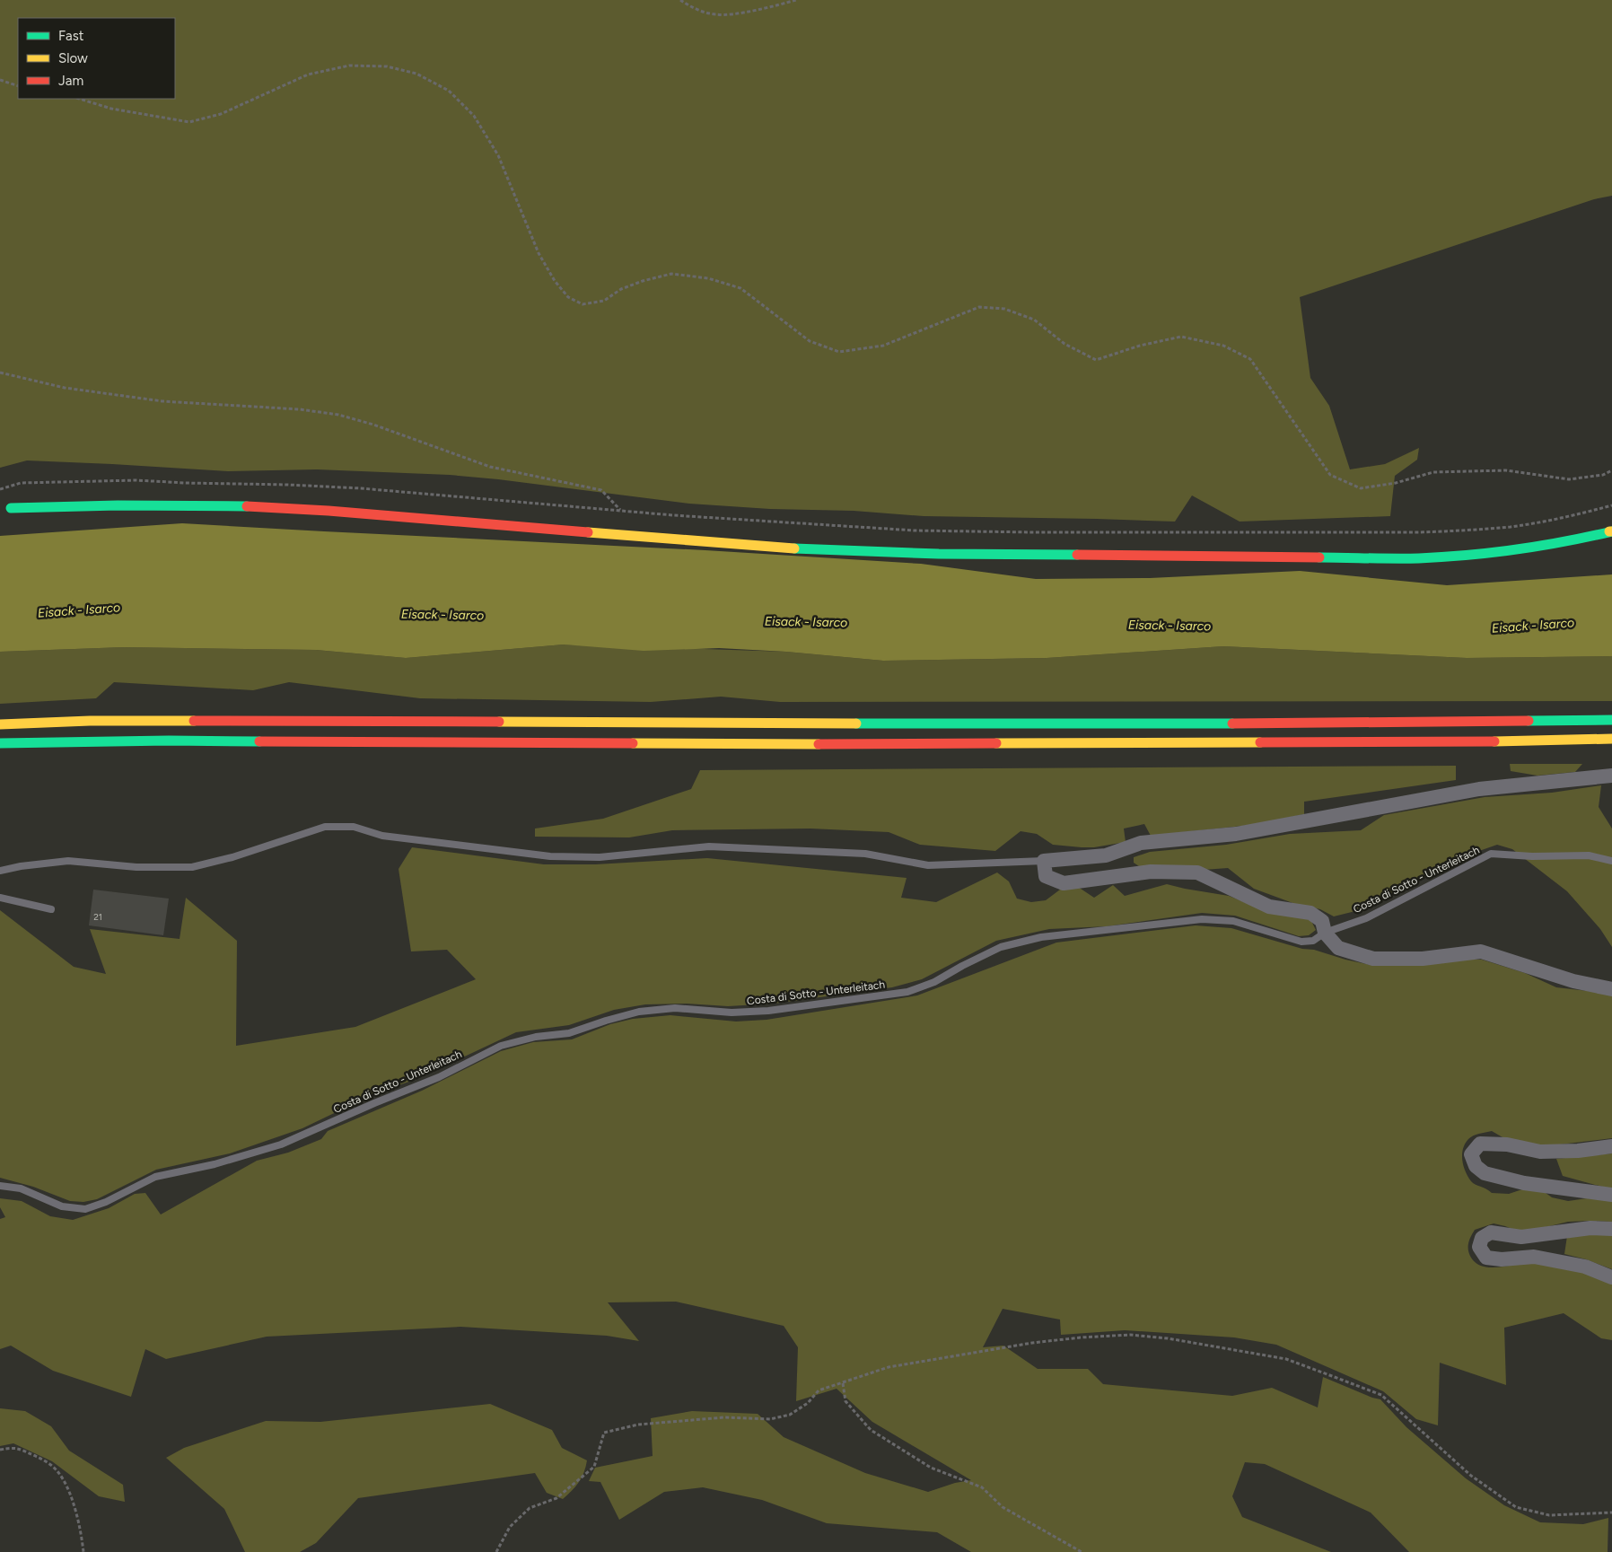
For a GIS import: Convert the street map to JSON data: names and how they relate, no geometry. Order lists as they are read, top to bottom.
{
  "streets": {
    "lane": ["Costa di Sotto - Unterleitach"]
  },
  "water": ["Eisack - Isarco"],
  "house_numbers": ["21"],
  "legend": ["Fast", "Slow", "Jam"]
}
